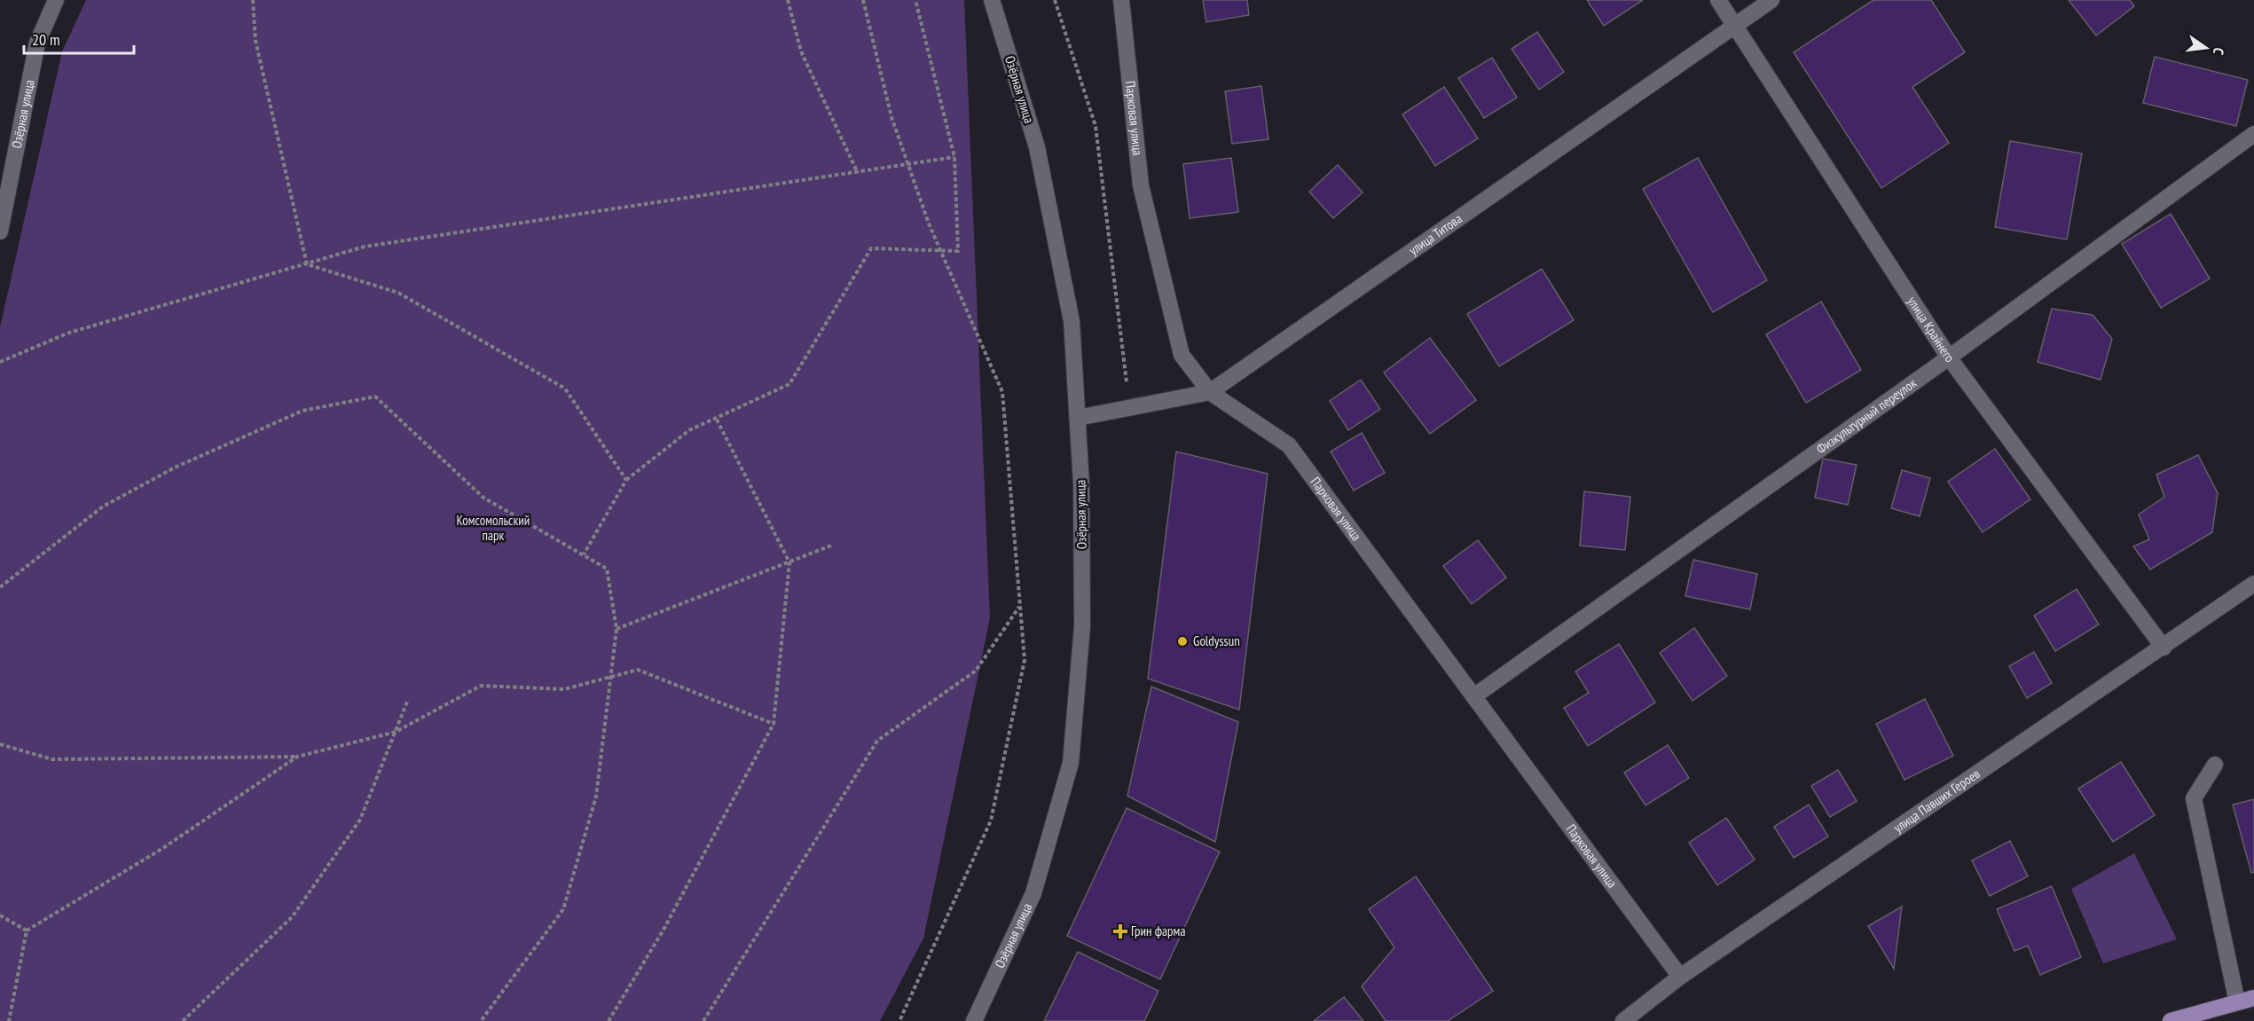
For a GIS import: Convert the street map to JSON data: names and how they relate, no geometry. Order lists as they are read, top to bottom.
{
  "streets": {
    "street": [
      "Озёрная улица",
      "Парковая улица",
      "улица Титова",
      "улица Крайнего",
      "Физкультурный переулок",
      "улица Павших Героев"
    ]
  },
  "crossings": [
    ["Озёрная улица", "улица Титова"],
    ["Парковая улица", "улица Титова"],
    ["Парковая улица", "Физкультурный переулок"],
    ["Парковая улица", "улица Павших Героев"],
    ["улица Титова", "улица Крайнего"],
    ["улица Крайнего", "Физкультурный переулок"],
    ["улица Крайнего", "улица Павших Героев"]
  ],
  "parks": ["Комсомольский парк"],
  "places": {
    "other": ["Goldyssun"],
    "health": ["Грин фарма"]
  },
  "scale_bar": "20 m",
  "north": "right"
}
